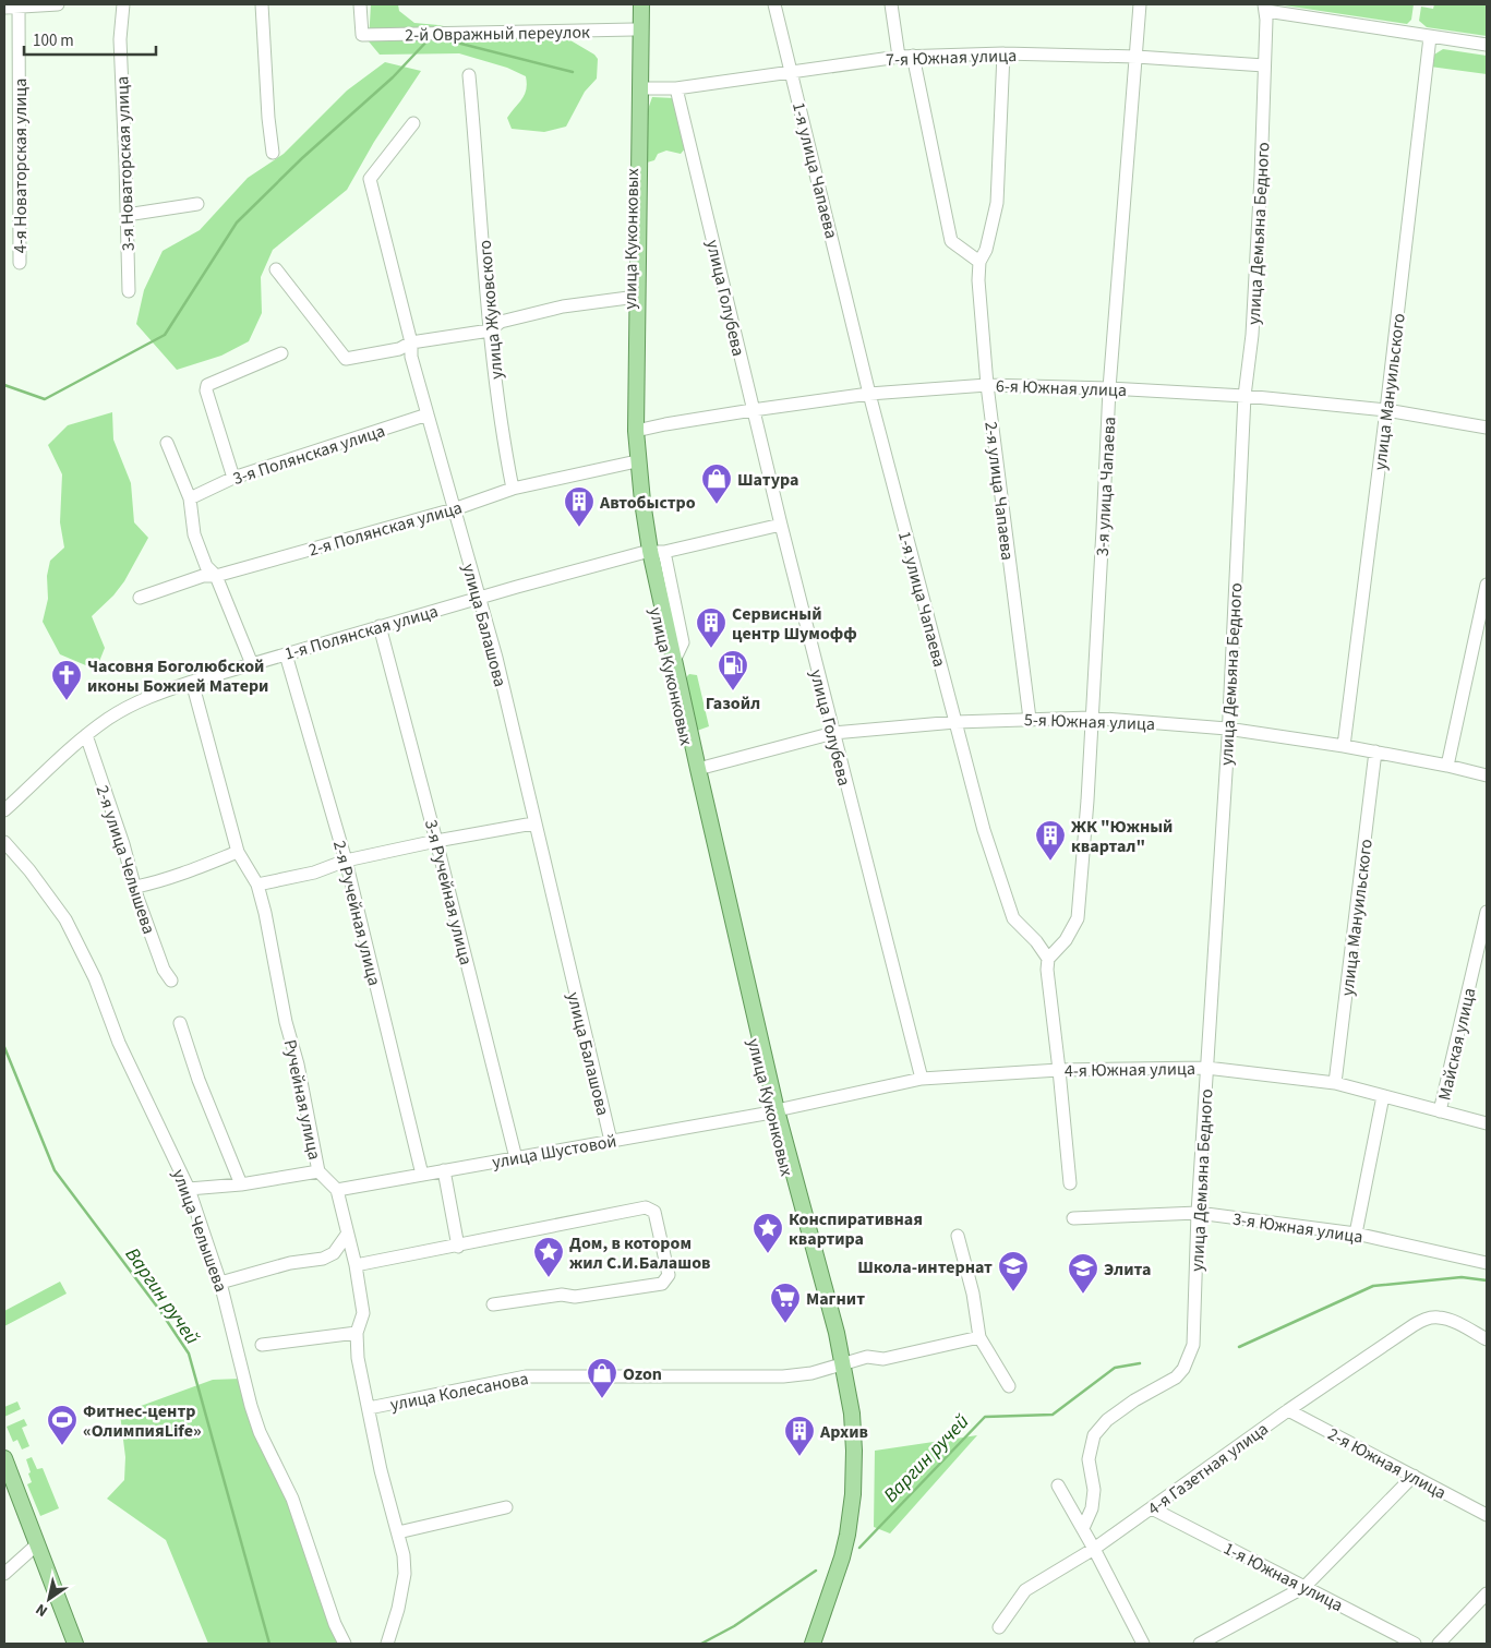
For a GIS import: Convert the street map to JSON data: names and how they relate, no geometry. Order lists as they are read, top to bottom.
{
  "streets": {
    "main road": ["улица Куконковых"],
    "street": [
      "2-й Овражный переулок",
      "7-я Южная улица",
      "3-я Новаторская улица",
      "4-я Новаторская улица",
      "1-я улица Чапаева",
      "улица Демьяна Бедного",
      "улица Голубева",
      "улица Жуковского",
      "6-я Южная улица",
      "улица Мануильского",
      "3-я Полянская улица",
      "3-я улица Чапаева",
      "2-я улица Чапаева",
      "2-я Полянская улица",
      "улица Балашова",
      "1-я Полянская улица",
      "5-я Южная улица",
      "2-я улица Челышева",
      "3-я Ручейная улица",
      "2-я Ручейная улица",
      "Майская улица",
      "4-я Южная улица",
      "Ручейная улица",
      "улица Шустовой",
      "3-я Южная улица",
      "улица Челышева",
      "улица Колесанова",
      "2-я Южная улица",
      "4-я Газетная улица",
      "1-я Южная улица"
    ]
  },
  "crossings": [
    ["2-й Овражный переулок", "улица Куконковых"],
    ["7-я Южная улица", "1-я улица Чапаева"],
    ["7-я Южная улица", "улица Демьяна Бедного"],
    ["7-я Южная улица", "улица Куконковых"],
    ["7-я Южная улица", "улица Голубева"],
    ["7-я Южная улица", "3-я улица Чапаева"],
    ["7-я Южная улица", "2-я улица Чапаева"],
    ["1-я улица Чапаева", "6-я Южная улица"],
    ["1-я улица Чапаева", "3-я улица Чапаева"],
    ["1-я улица Чапаева", "5-я Южная улица"],
    ["улица Демьяна Бедного", "6-я Южная улица"],
    ["улица Демьяна Бедного", "5-я Южная улица"],
    ["улица Демьяна Бедного", "4-я Южная улица"],
    ["улица Демьяна Бедного", "3-я Южная улица"],
    ["улица Куконковых", "6-я Южная улица"],
    ["улица Куконковых", "2-я Полянская улица"],
    ["улица Куконковых", "1-я Полянская улица"],
    ["улица Куконковых", "5-я Южная улица"],
    ["улица Куконковых", "4-я Южная улица"],
    ["улица Куконковых", "улица Шустовой"],
    ["улица Куконковых", "улица Колесанова"],
    ["улица Голубева", "6-я Южная улица"],
    ["улица Голубева", "1-я Полянская улица"],
    ["улица Голубева", "5-я Южная улица"],
    ["улица Голубева", "4-я Южная улица"],
    ["улица Жуковского", "2-я Полянская улица"],
    ["6-я Южная улица", "улица Мануильского"],
    ["6-я Южная улица", "3-я улица Чапаева"],
    ["6-я Южная улица", "2-я улица Чапаева"],
    ["улица Мануильского", "5-я Южная улица"],
    ["улица Мануильского", "4-я Южная улица"],
    ["3-я Полянская улица", "улица Балашова"],
    ["3-я улица Чапаева", "5-я Южная улица"],
    ["2-я улица Чапаева", "5-я Южная улица"],
    ["2-я Полянская улица", "улица Балашова"],
    ["улица Балашова", "1-я Полянская улица"],
    ["улица Балашова", "улица Шустовой"],
    ["1-я Полянская улица", "2-я улица Челышева"],
    ["1-я Полянская улица", "3-я Ручейная улица"],
    ["1-я Полянская улица", "2-я Ручейная улица"],
    ["1-я Полянская улица", "Ручейная улица"],
    ["3-я Ручейная улица", "улица Шустовой"],
    ["2-я Ручейная улица", "улица Шустовой"],
    ["Майская улица", "4-я Южная улица"],
    ["4-я Южная улица", "улица Шустовой"],
    ["Ручейная улица", "улица Шустовой"],
    ["2-я Южная улица", "4-я Газетная улица"],
    ["4-я Газетная улица", "1-я Южная улица"]
  ],
  "water": ["Варгин ручей"],
  "places": {
    "shop": ["Шатура", "Ozon"],
    "building": [
      "Автобыстро",
      "Сервисный центр Шумофф",
      "ЖК \"Южный квартал\"",
      "Архив"
    ],
    "fuel station": ["Газойл"],
    "church": ["Часовня Боголюбской иконы Божией Матери"],
    "place": ["Конспиративная квартира", "Дом, в котором жил С.И.Балашов"],
    "school or university": ["Школа-интернат", "Элита"],
    "supermarket": ["Магнит"],
    "sports": ["Фитнес-центр «ОлимпияLife»"]
  },
  "scale_bar": "100 m",
  "north": "bottom left"
}
